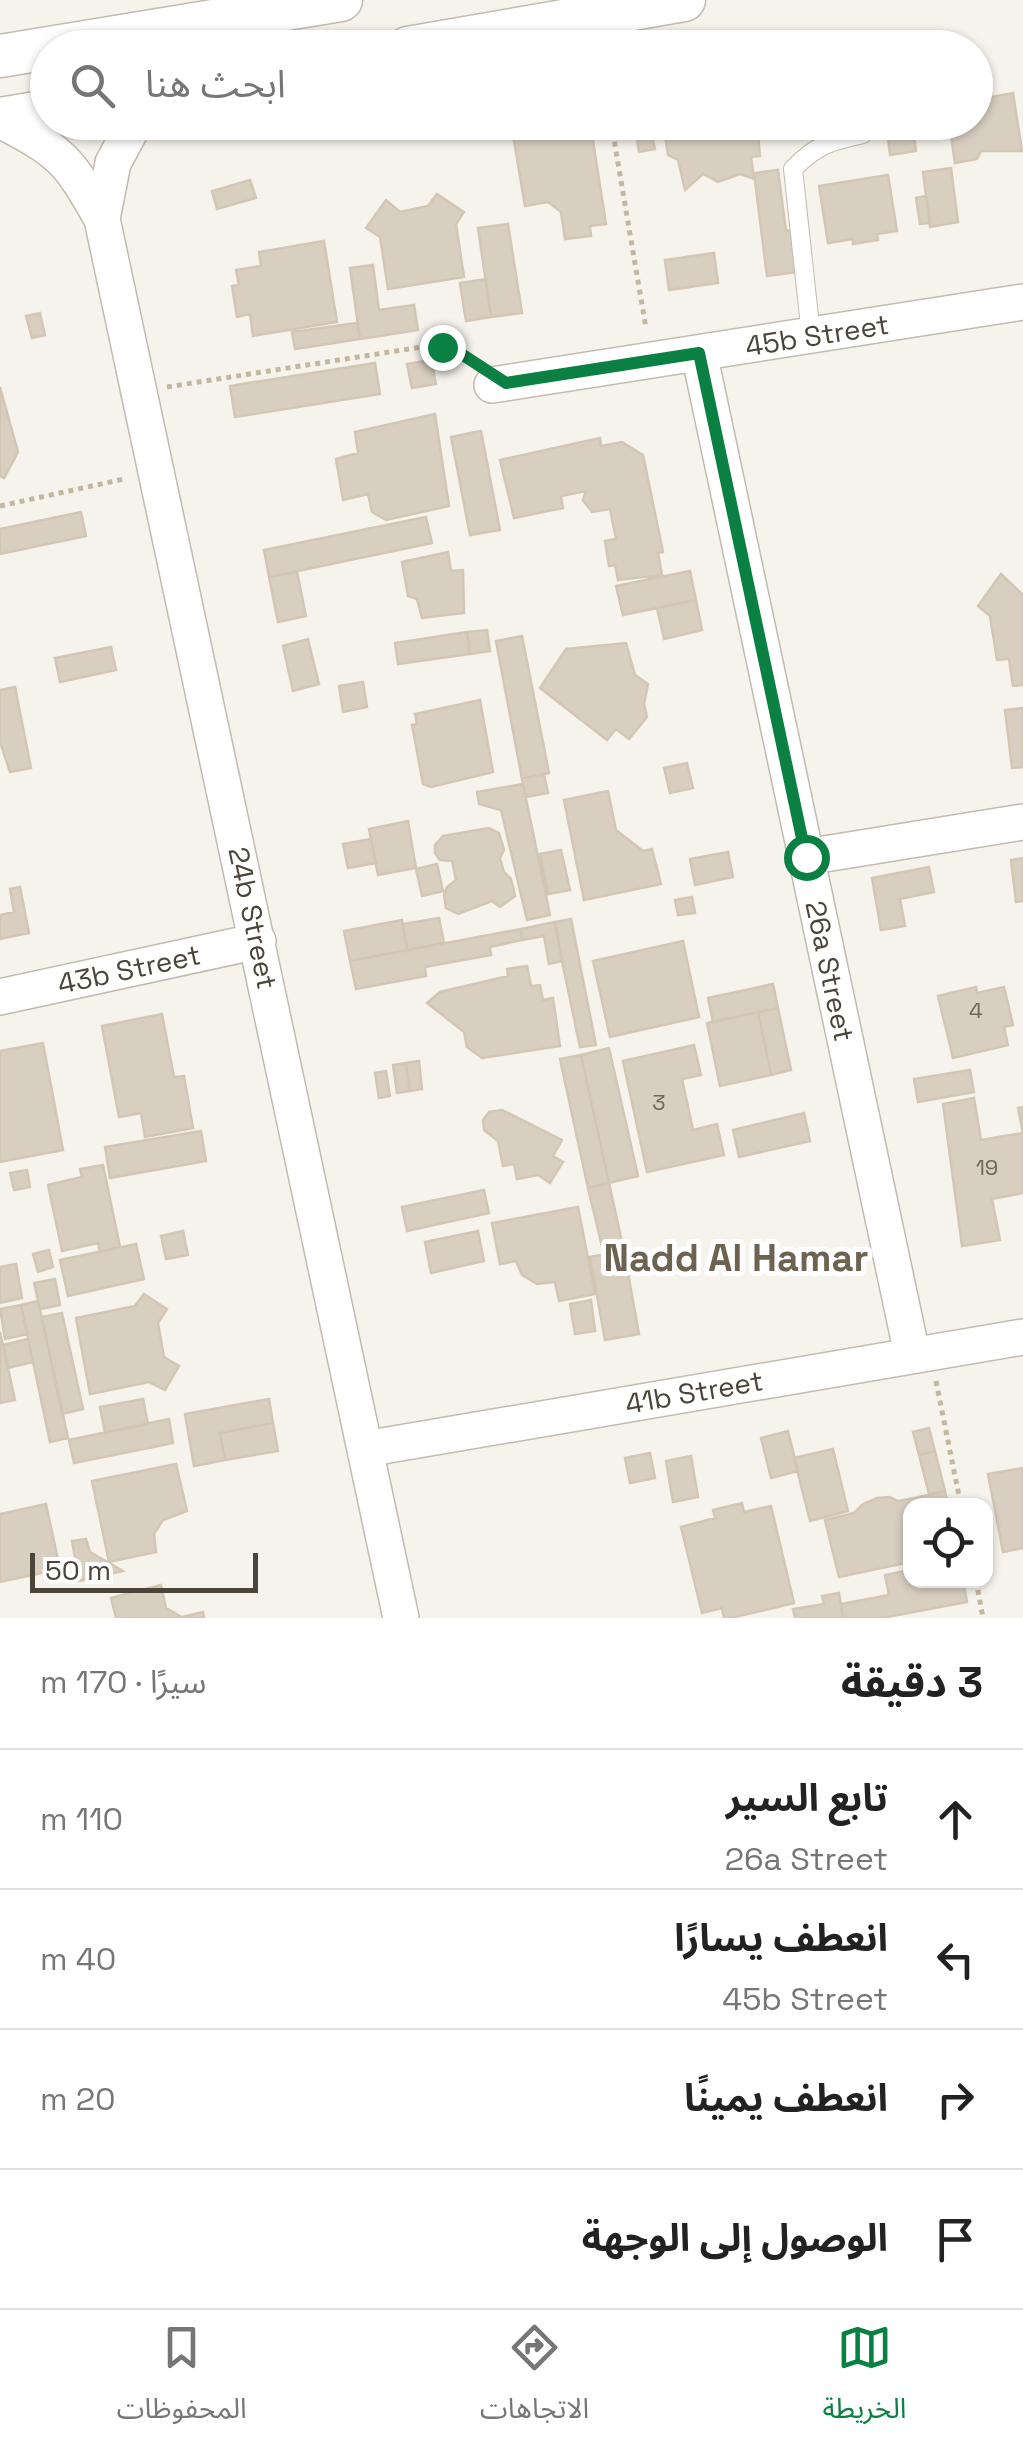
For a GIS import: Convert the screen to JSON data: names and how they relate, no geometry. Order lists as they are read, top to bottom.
{
  "streets": {
    "street": [
      "45b Street",
      "24b Street",
      "43b Street",
      "26a Street",
      "41b Street"
    ]
  },
  "crossings": [
    ["45b Street", "26a Street"],
    ["24b Street", "43b Street"],
    ["24b Street", "41b Street"],
    ["26a Street", "41b Street"]
  ],
  "districts": ["Nadd Al Hamar"],
  "house_numbers": ["4", "3", "19"],
  "scale_bar": "50 m",
  "page": {
    "search": "ابحث هنا",
    "scale": "50 m",
    "heading": ["3 دقيقة", "سيرًا · 170 m"],
    "list": [
      ["تابع السير", "26a Street", "110 m"],
      ["انعطف يسارًا", "45b Street", "40 m"],
      ["انعطف يمينًا", "20 m"],
      "الوصول إلى الوجهة"
    ],
    "nav": ["الخريطة", "الاتجاهات", "المحفوظات"]
  }
}
